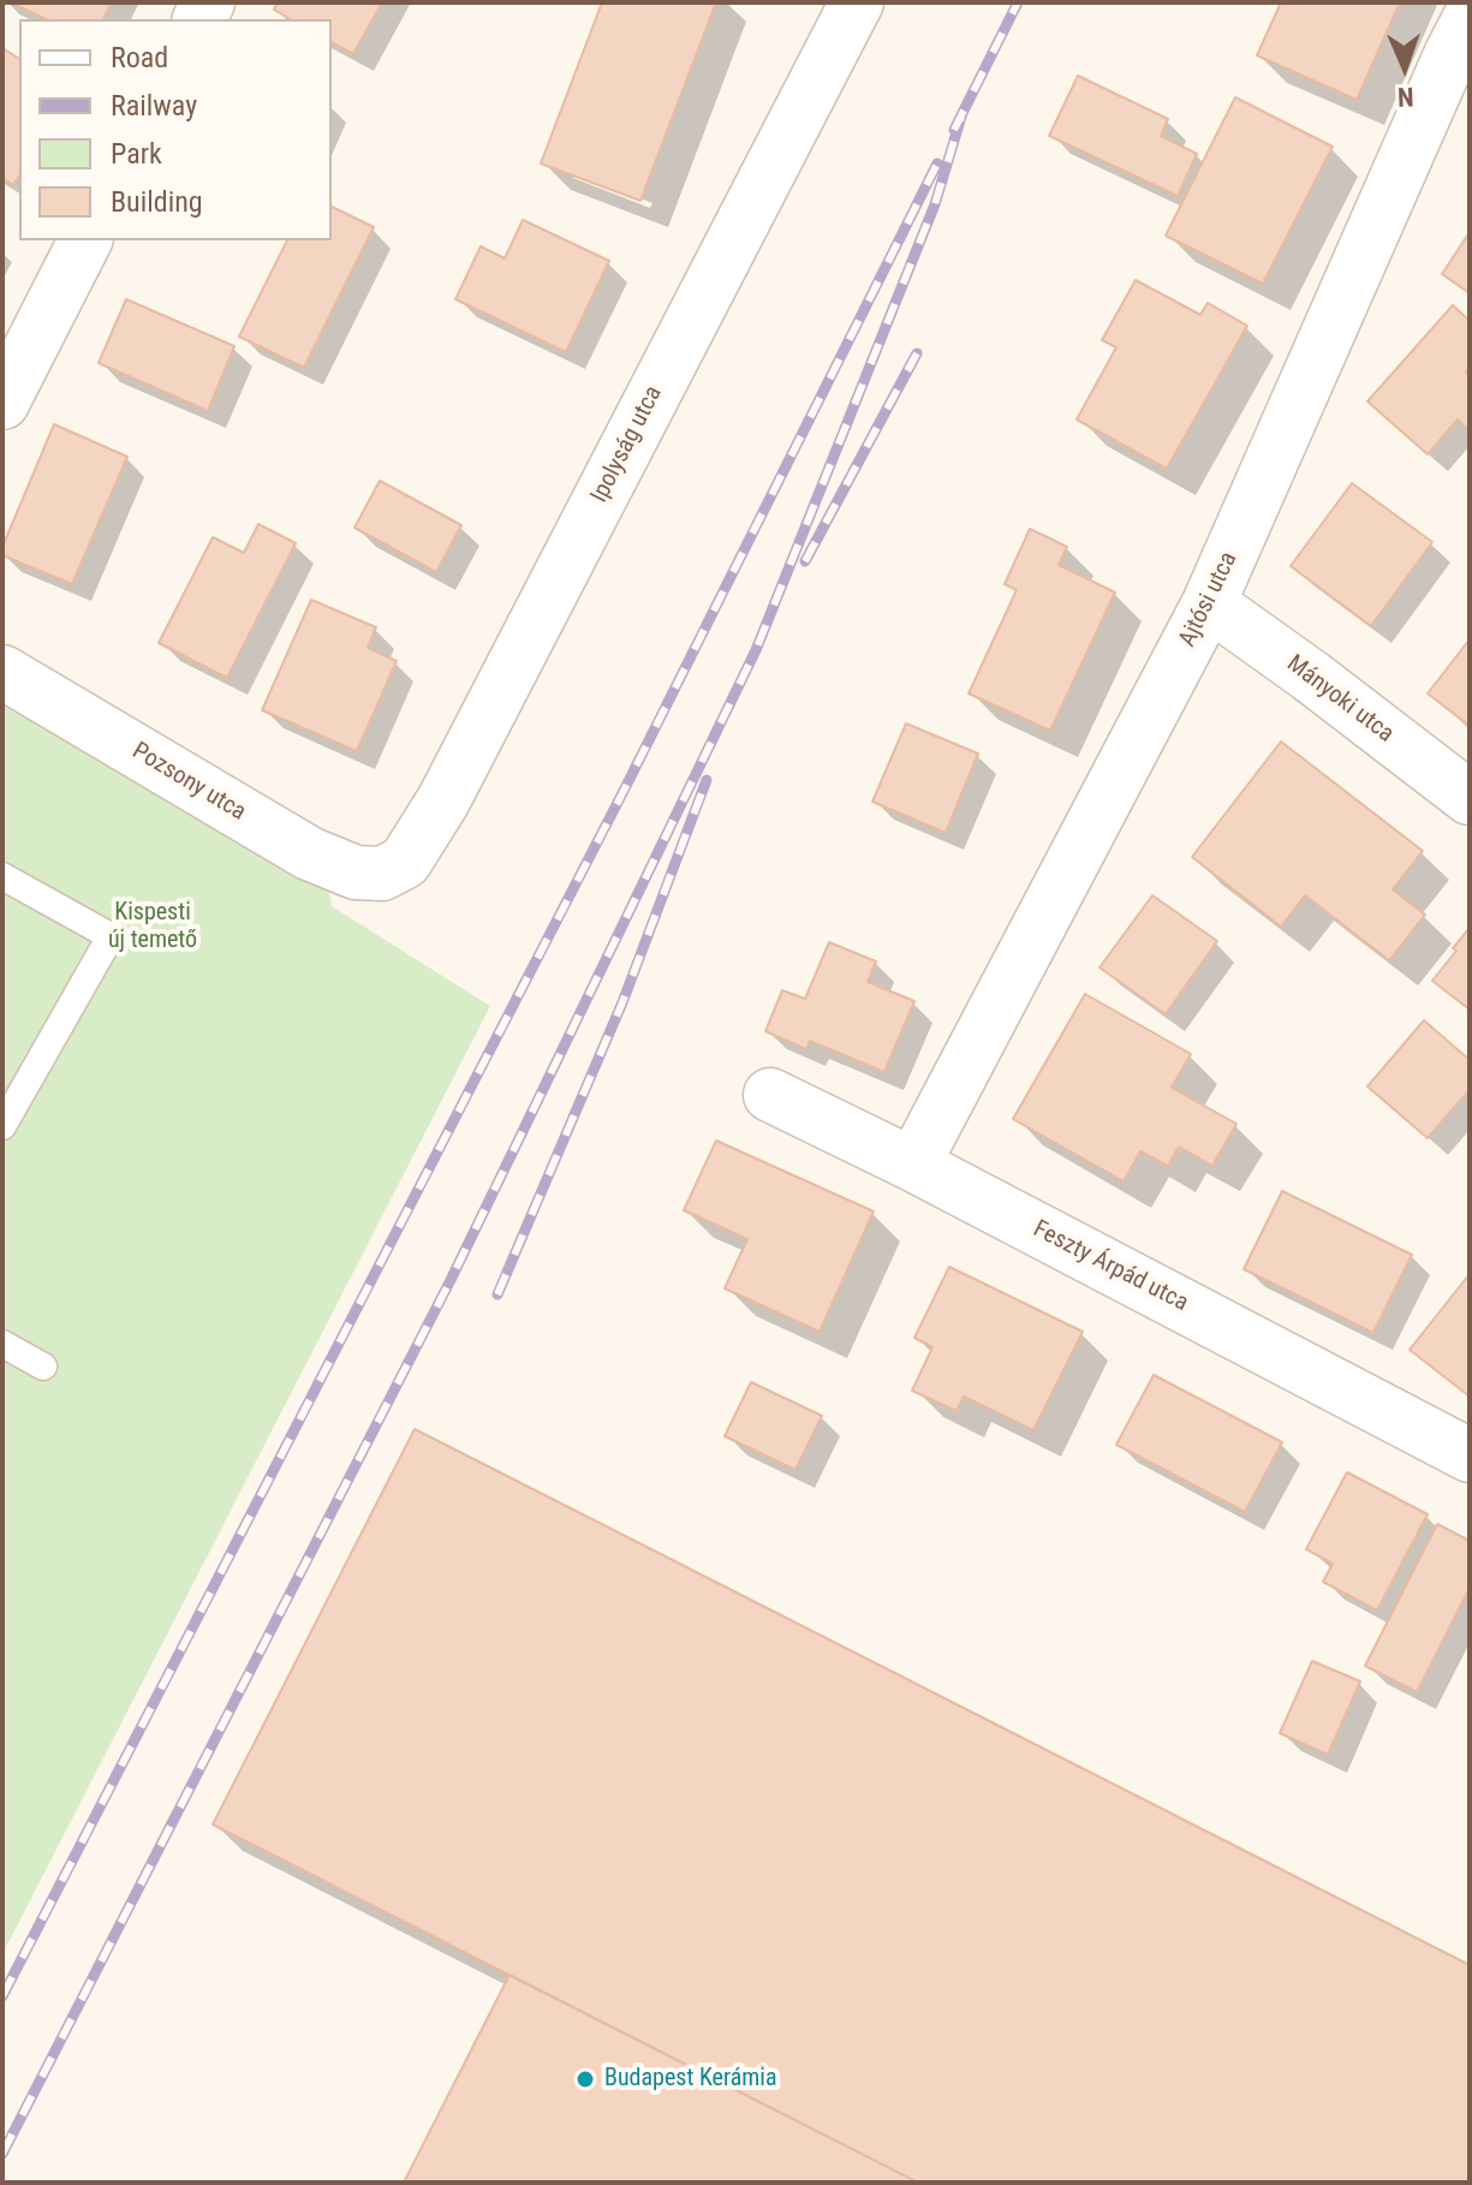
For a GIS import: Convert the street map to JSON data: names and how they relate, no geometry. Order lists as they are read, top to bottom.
{
  "streets": {
    "street": [
      "Ipolyság utca",
      "Ajtósi utca",
      "Mányoki utca",
      "Pozsony utca",
      "Feszty Árpád utca"
    ]
  },
  "crossings": [
    ["Ipolyság utca", "Pozsony utca"],
    ["Ajtósi utca", "Mányoki utca"],
    ["Ajtósi utca", "Feszty Árpád utca"]
  ],
  "parks": ["Kispesti új temető"],
  "places": ["Budapest Kerámia"],
  "legend": [
    "Road",
    "Railway",
    "Park",
    "Building"
  ],
  "north": "bottom"
}
